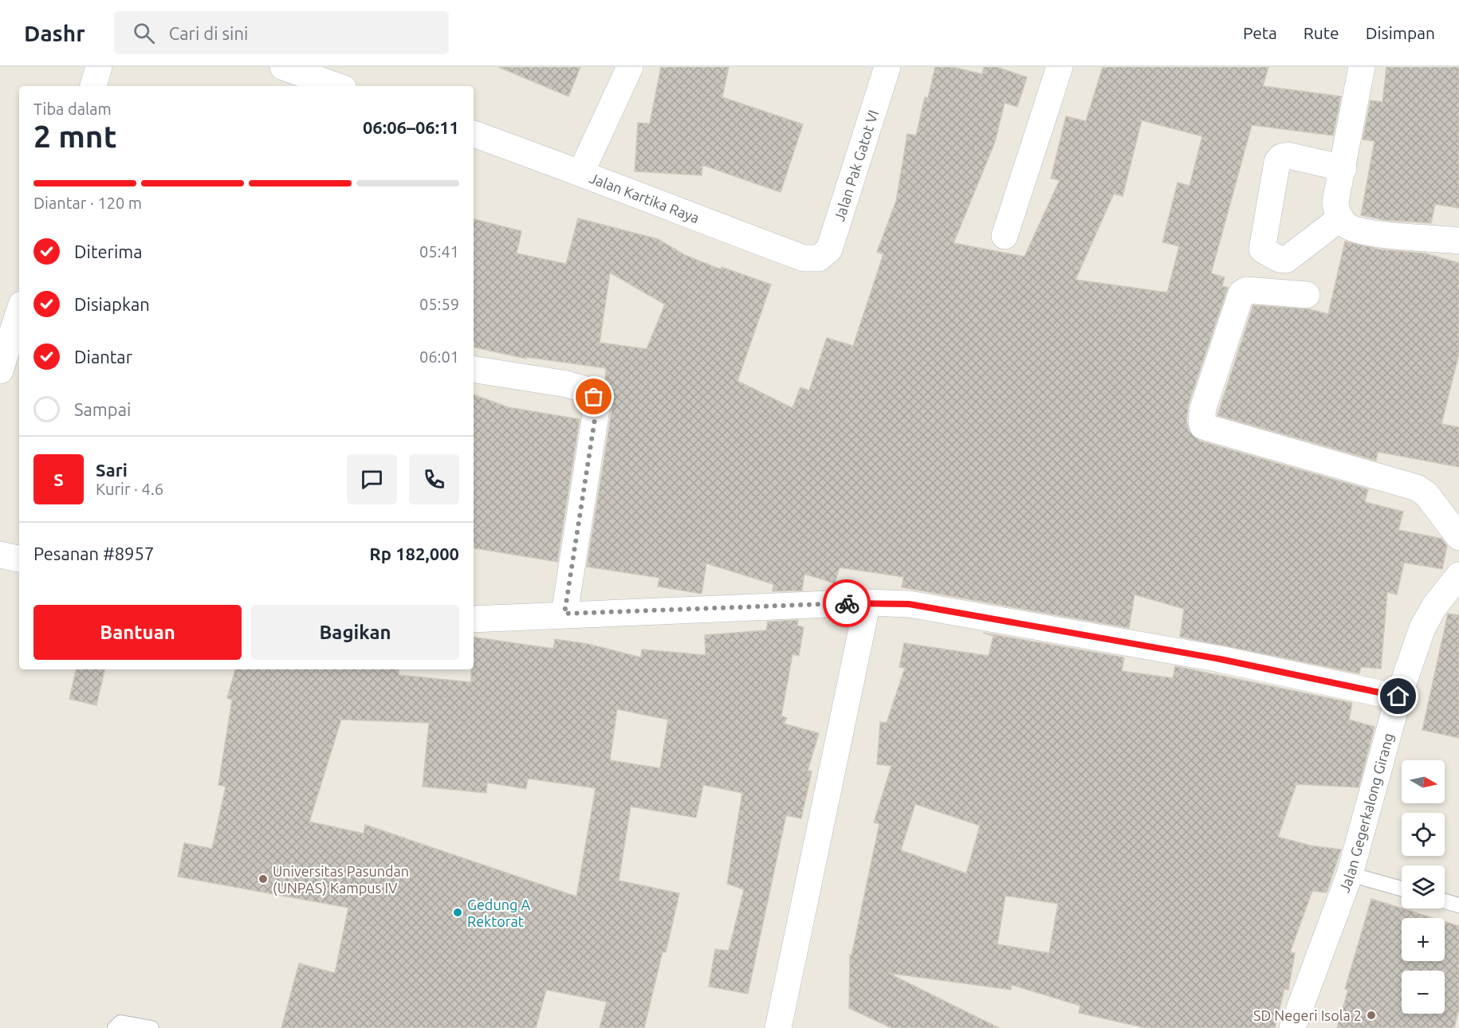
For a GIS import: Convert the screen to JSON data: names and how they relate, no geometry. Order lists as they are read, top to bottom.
{
  "streets": {
    "street": ["Jalan Pak Gatot VI", "Jalan Kartika Raya", "Jalan Gegerkalong Girang"]
  },
  "crossings": [
    ["Jalan Pak Gatot VI", "Jalan Kartika Raya"]
  ],
  "places": ["Universitas Pasundan (UNPAS) Kampus IV", "Gedung A Rektorat", "SD Negeri Isola 2"],
  "north": "right",
  "page": {
    "header": "Dashr",
    "search": "Cari di sini",
    "nav": ["Peta", "Rute", "Disimpan"],
    "heading": ["2 mnt", "Tiba dalam", "06:06–06:11"],
    "panel": [
      "Sari",
      "Kurir · 4.6",
      "Pesanan #8957",
      "Rp 182,000"
    ],
    "bar": "Diantar · 120 m",
    "list": [
      ["Diterima", "05:41"],
      ["Disiapkan", "05:59"],
      ["Diantar", "06:01"],
      "Sampai"
    ],
    "round": "S",
    "buttons": ["Bantuan", "Bagikan"],
    "map_buttons": ["+", "−"]
  }
}
